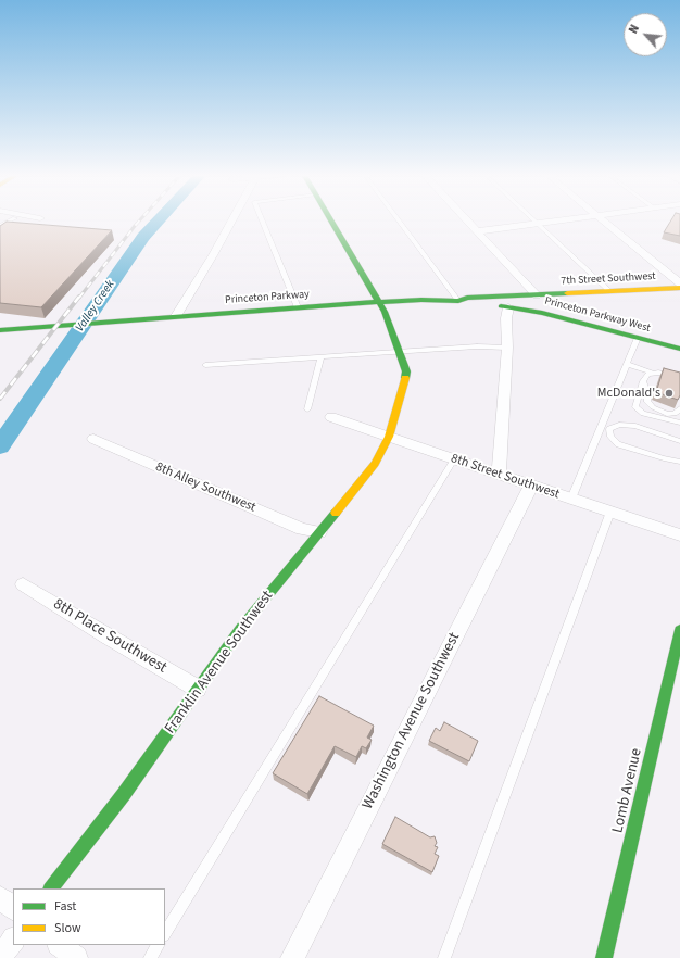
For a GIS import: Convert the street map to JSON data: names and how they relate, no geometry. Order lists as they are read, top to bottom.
{
  "streets": {
    "main road": [
      "7th Street Southwest",
      "Princeton Parkway",
      "Princeton Parkway West",
      "Franklin Avenue Southwest",
      "Lomb Avenue"
    ],
    "street": [
      "8th Street Southwest",
      "8th Alley Southwest",
      "8th Place Southwest",
      "Washington Avenue Southwest"
    ]
  },
  "crossings": [
    ["7th Street Southwest", "Princeton Parkway"],
    ["Princeton Parkway", "Franklin Avenue Southwest"],
    ["8th Street Southwest", "Franklin Avenue Southwest"],
    ["8th Street Southwest", "Washington Avenue Southwest"],
    ["8th Alley Southwest", "Franklin Avenue Southwest"],
    ["8th Place Southwest", "Franklin Avenue Southwest"]
  ],
  "water": ["Valley Creek"],
  "places": ["McDonald's"],
  "legend": ["Fast", "Slow"],
  "north": "top left"
}
